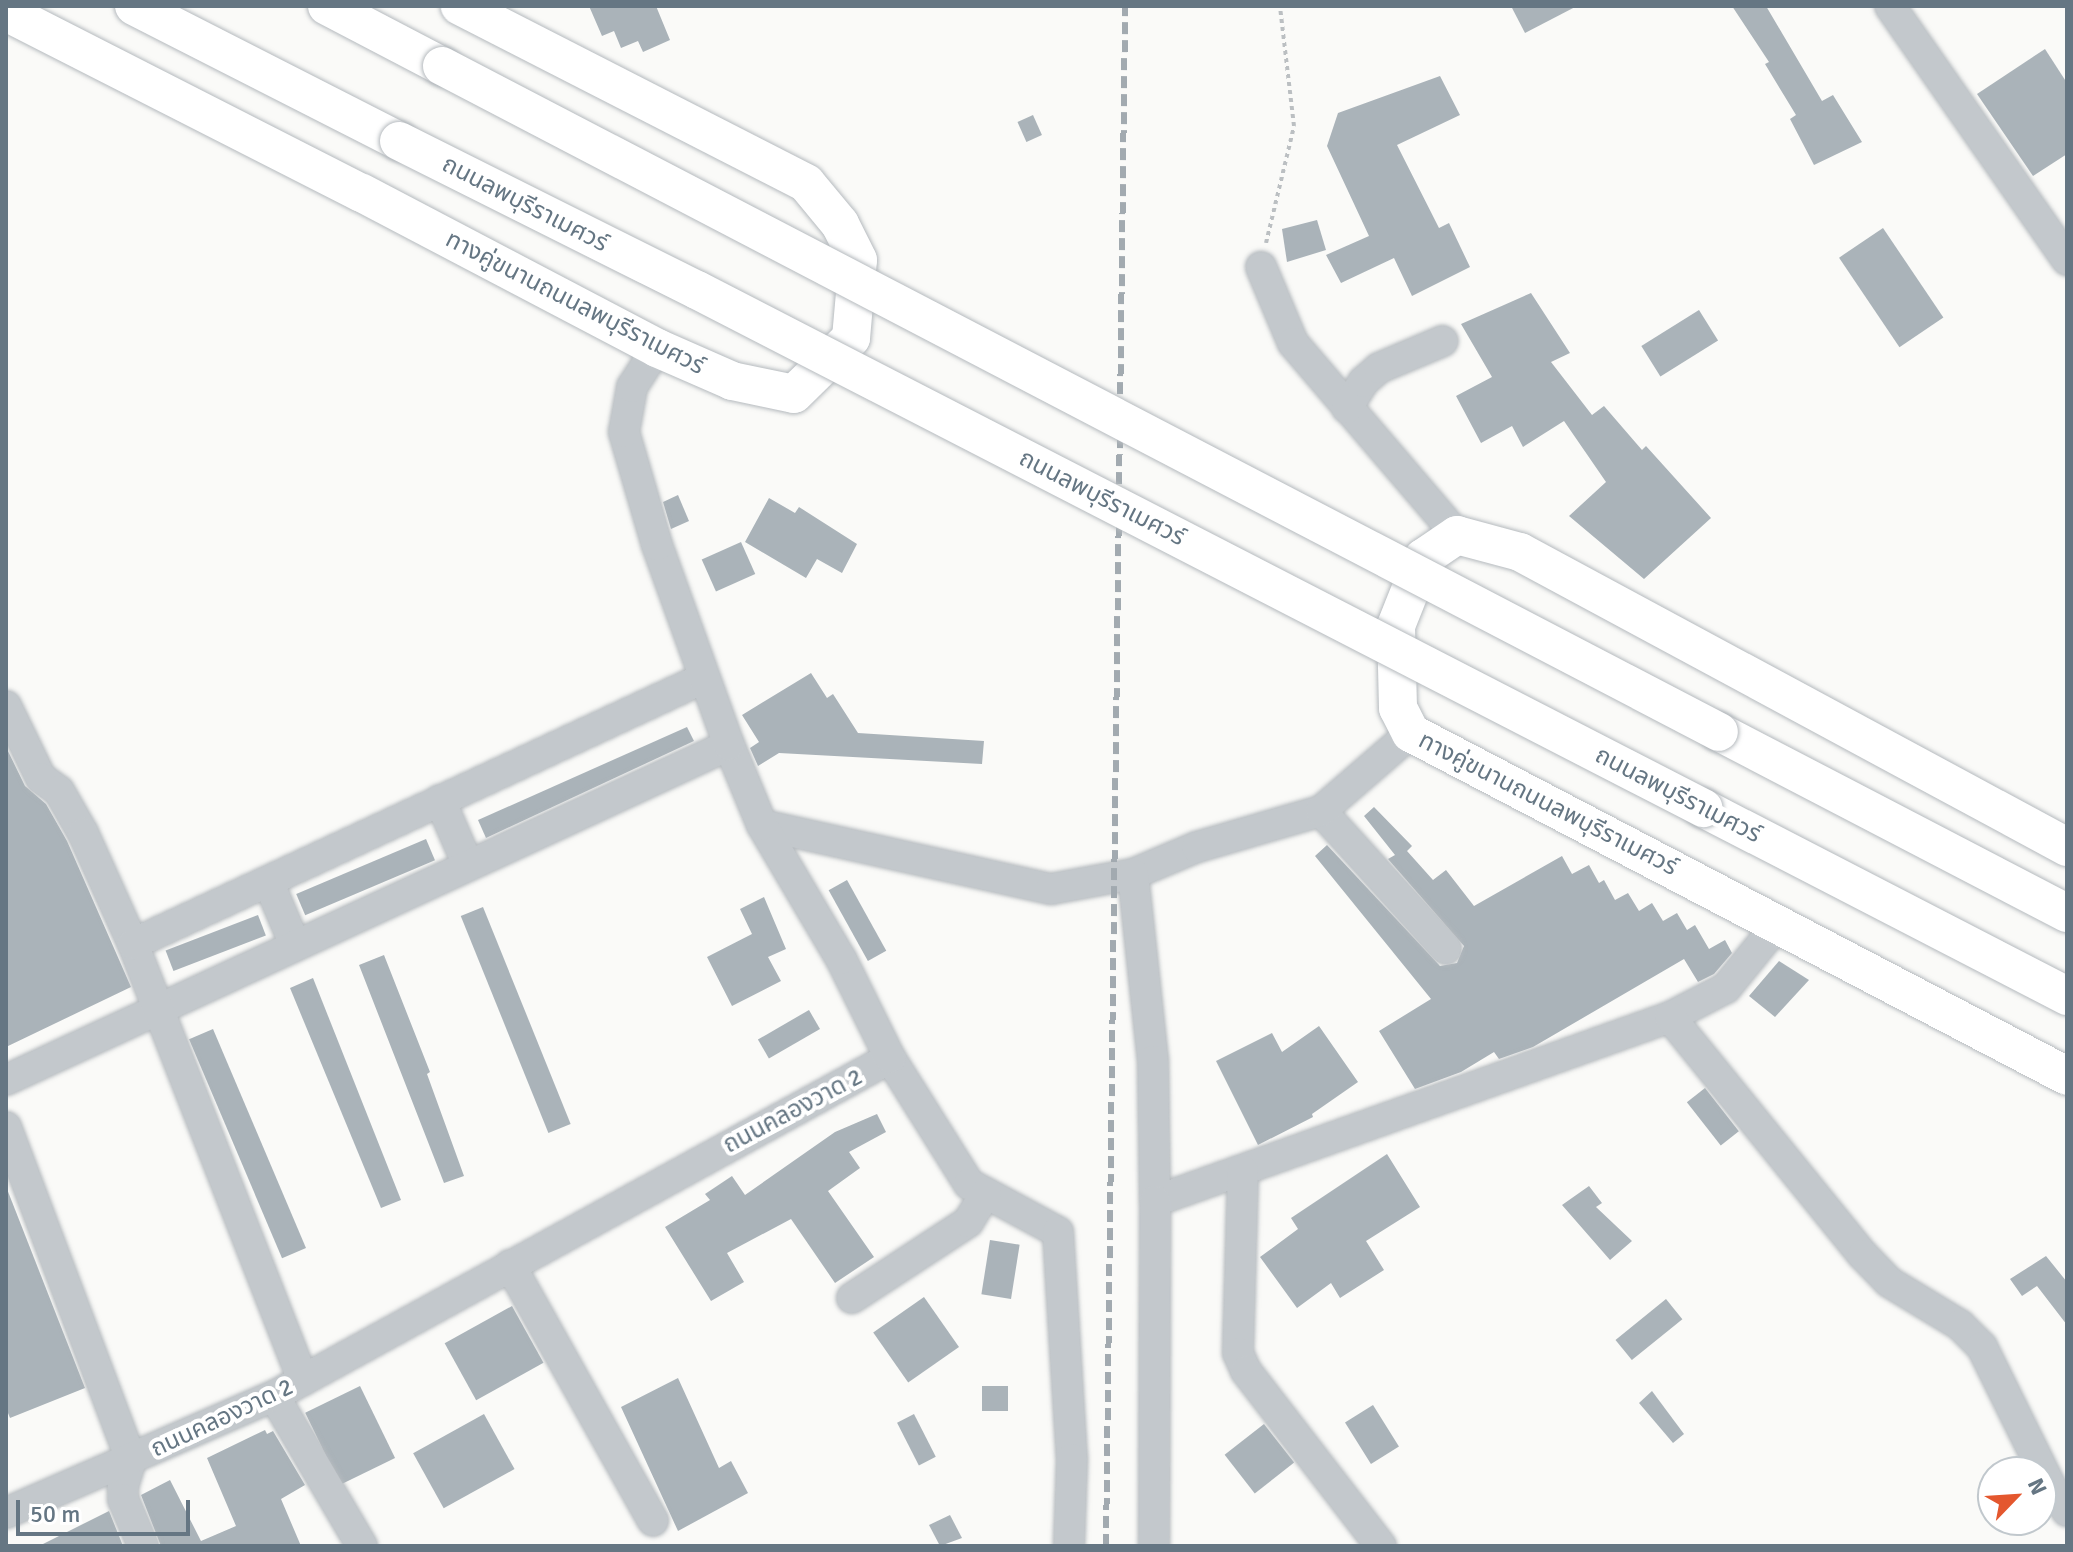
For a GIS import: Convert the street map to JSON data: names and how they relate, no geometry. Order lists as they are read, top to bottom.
{
  "streets": {
    "main road": ["ถนนลพบุรีราเมศวร์", "ทางคู่ขนานถนนลพบุรีราเมศวร์"],
    "street": ["ถนนคลองวาด 2"]
  },
  "crossings": [
    ["ทางคู่ขนานถนนลพบุรีราเมศวร์", "ถนนคลองวาด 2"]
  ],
  "scale_bar": "50 m",
  "north": "top right"
}
